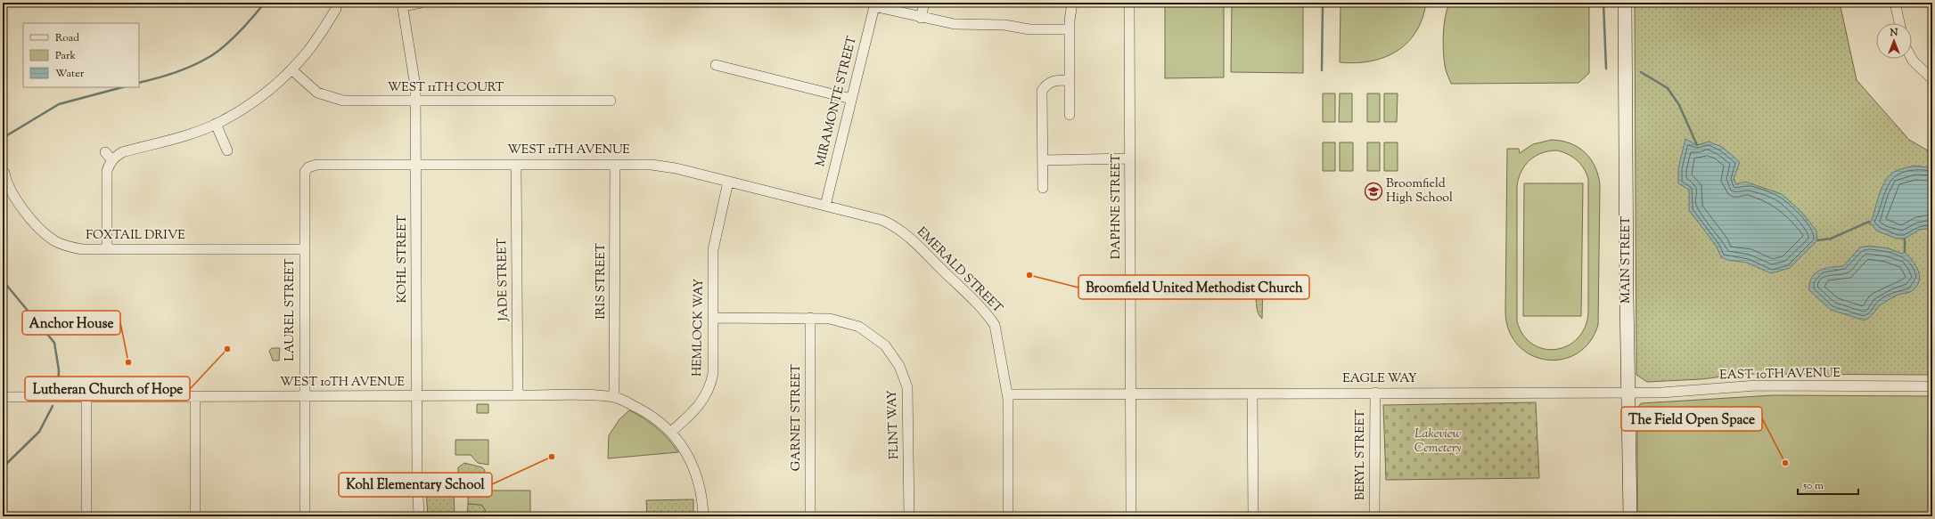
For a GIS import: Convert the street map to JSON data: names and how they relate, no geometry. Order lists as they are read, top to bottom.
{
  "streets": {
    "main road": ["MAIN STREET"],
    "street": [
      "WEST 11TH COURT",
      "MIRAMONTE STREET",
      "WEST 11TH AVENUE",
      "DAPHNE STREET",
      "FOXTAIL DRIVE",
      "KOHL STREET",
      "EMERALD STREET",
      "JADE STREET",
      "IRIS STREET",
      "LAUREL STREET",
      "HEMLOCK WAY",
      "EAST 10TH AVENUE",
      "EAGLE WAY",
      "WEST 10TH AVENUE",
      "GARNET STREET",
      "FLINT WAY",
      "BERYL STREET"
    ]
  },
  "crossings": [
    ["WEST 11TH COURT", "KOHL STREET"],
    ["MIRAMONTE STREET", "WEST 11TH AVENUE"],
    ["MIRAMONTE STREET", "EMERALD STREET"],
    ["WEST 11TH AVENUE", "KOHL STREET"],
    ["WEST 11TH AVENUE", "EMERALD STREET"],
    ["WEST 11TH AVENUE", "JADE STREET"],
    ["WEST 11TH AVENUE", "IRIS STREET"],
    ["WEST 11TH AVENUE", "LAUREL STREET"],
    ["WEST 11TH AVENUE", "HEMLOCK WAY"],
    ["DAPHNE STREET", "EAGLE WAY"],
    ["FOXTAIL DRIVE", "LAUREL STREET"],
    ["KOHL STREET", "WEST 10TH AVENUE"],
    ["MAIN STREET", "EAST 10TH AVENUE"],
    ["MAIN STREET", "EAGLE WAY"],
    ["JADE STREET", "WEST 10TH AVENUE"],
    ["IRIS STREET", "WEST 10TH AVENUE"],
    ["LAUREL STREET", "WEST 10TH AVENUE"],
    ["HEMLOCK WAY", "WEST 10TH AVENUE"],
    ["HEMLOCK WAY", "FLINT WAY"],
    ["EAST 10TH AVENUE", "EAGLE WAY"],
    ["EAGLE WAY", "BERYL STREET"],
    ["GARNET STREET", "FLINT WAY"]
  ],
  "parks": ["Lakeview Cemetery"],
  "places": {
    "school or university": ["Broomfield High School"],
    "other": [
      "Broomfield United Methodist Church",
      "Lutheran Church of Hope",
      "Anchor House",
      "Kohl Elementary School",
      "The Field Open Space"
    ]
  },
  "legend": ["Road", "Park", "Water"],
  "scale_bar": "50 m",
  "north": "top"
}
